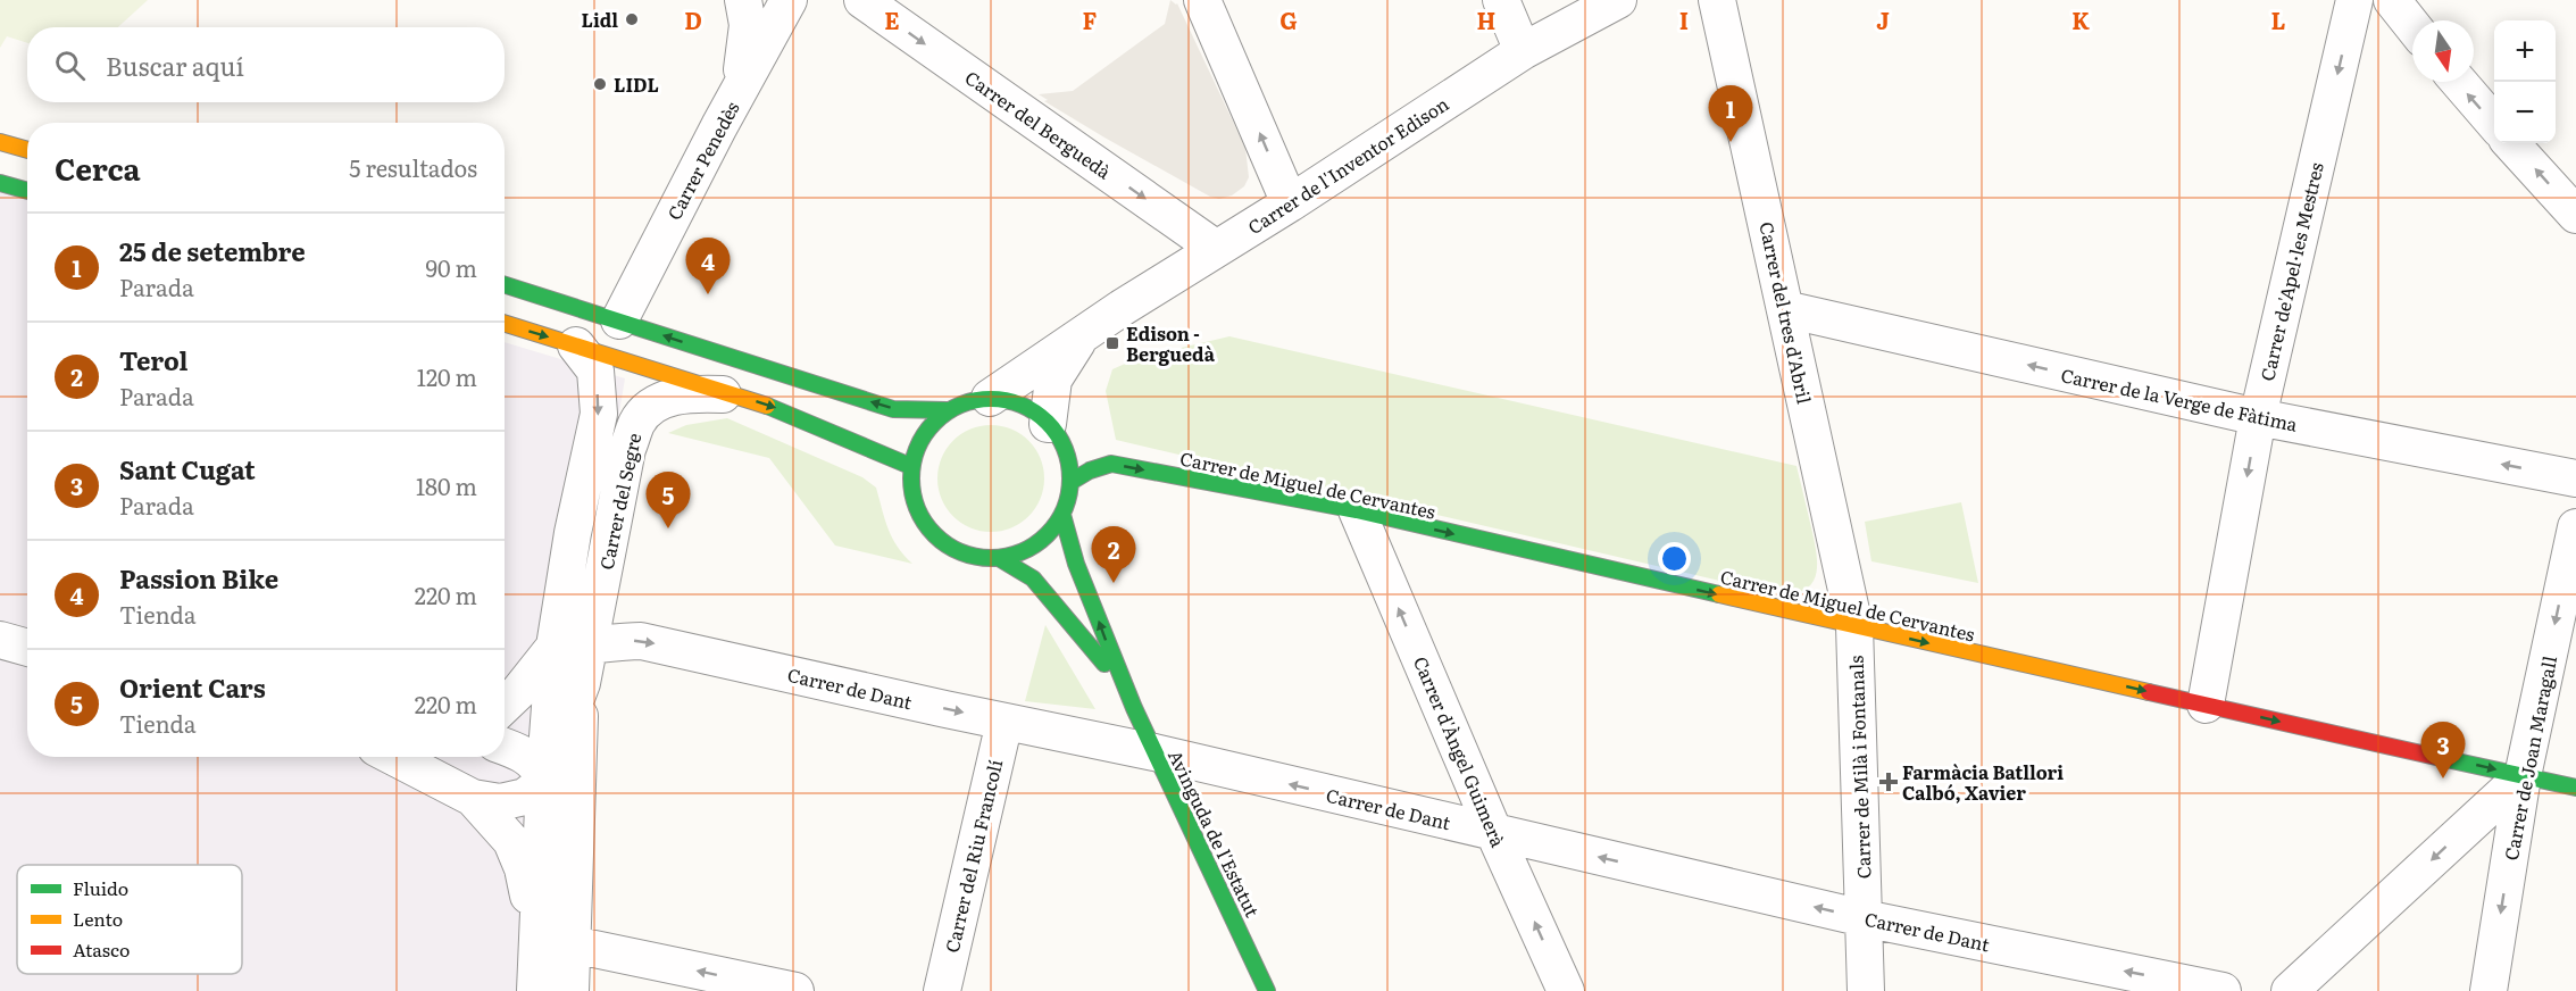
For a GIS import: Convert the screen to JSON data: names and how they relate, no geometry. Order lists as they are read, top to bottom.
{
  "streets": {
    "main road": ["Carrer de Miguel de Cervantes", "Avinguda de l'Estatut"],
    "street": [
      "Carrer del Berguedà",
      "Carrer Penedès",
      "Carrer de l'Inventor Edison",
      "Carrer de'Apel·les Mestres",
      "Carrer del tres d'Abril",
      "Carrer de la Verge de Fàtima",
      "Carrer del Segre",
      "Carrer de Dant",
      "Carrer d'Àngel Guimerà",
      "Carrer de Joan Maragall",
      "Carrer de Milà i Fontanals",
      "Carrer del Riu Francolí"
    ]
  },
  "crossings": [
    ["Carrer del Berguedà", "Carrer de l'Inventor Edison"],
    ["Carrer de l'Inventor Edison", "Carrer de Miguel de Cervantes"],
    ["Carrer de l'Inventor Edison", "Avinguda de l'Estatut"],
    ["Carrer de'Apel·les Mestres", "Carrer de la Verge de Fàtima"],
    ["Carrer de'Apel·les Mestres", "Carrer de Miguel de Cervantes"],
    ["Carrer del tres d'Abril", "Carrer de la Verge de Fàtima"],
    ["Carrer del tres d'Abril", "Carrer de Miguel de Cervantes"],
    ["Carrer del tres d'Abril", "Carrer de Milà i Fontanals"],
    ["Carrer de Miguel de Cervantes", "Carrer d'Àngel Guimerà"],
    ["Carrer de Miguel de Cervantes", "Carrer de Joan Maragall"],
    ["Carrer de Miguel de Cervantes", "Carrer de Milà i Fontanals"],
    ["Carrer de Miguel de Cervantes", "Avinguda de l'Estatut"],
    ["Carrer del Segre", "Carrer de Dant"],
    ["Carrer de Dant", "Carrer d'Àngel Guimerà"],
    ["Carrer de Dant", "Carrer de Milà i Fontanals"],
    ["Carrer de Dant", "Avinguda de l'Estatut"],
    ["Carrer de Dant", "Carrer del Riu Francolí"]
  ],
  "one_way": [
    "Carrer del Berguedà",
    "Carrer de'Apel·les Mestres",
    "Carrer de la Verge de Fàtima",
    "Carrer de Miguel de Cervantes",
    "Carrer d'Àngel Guimerà",
    "Carrer de Joan Maragall"
  ],
  "places": {
    "other": ["Lidl", "LIDL"],
    "transit": ["Edison - Berguedà"],
    "health": ["Farmàcia Batllori Calbó, Xavier"]
  },
  "legend": ["Fluido", "Lento", "Atasco"],
  "north": "bottom",
  "page": {
    "map_buttons": ["+", "−"],
    "search": "Buscar aquí",
    "pins": [
      "1",
      "4",
      "5",
      "2",
      "3"
    ],
    "heading": ["Cerca", "5 resultados"],
    "list": [
      {
        "mark": "1",
        "name": "25 de setembre",
        "note": "Parada",
        "value": "90 m"
      },
      {
        "mark": "2",
        "name": "Terol",
        "note": "Parada",
        "value": "120 m"
      },
      {
        "mark": "3",
        "name": "Sant Cugat",
        "note": "Parada",
        "value": "180 m"
      },
      {
        "mark": "4",
        "name": "Passion Bike",
        "note": "Tienda",
        "value": "220 m"
      },
      {
        "mark": "5",
        "name": "Orient Cars",
        "note": "Tienda",
        "value": "220 m"
      }
    ]
  },
  "grid": {
    "columns": [
      "D",
      "E",
      "F",
      "G",
      "H",
      "I",
      "J",
      "K",
      "L"
    ]
  }
}
